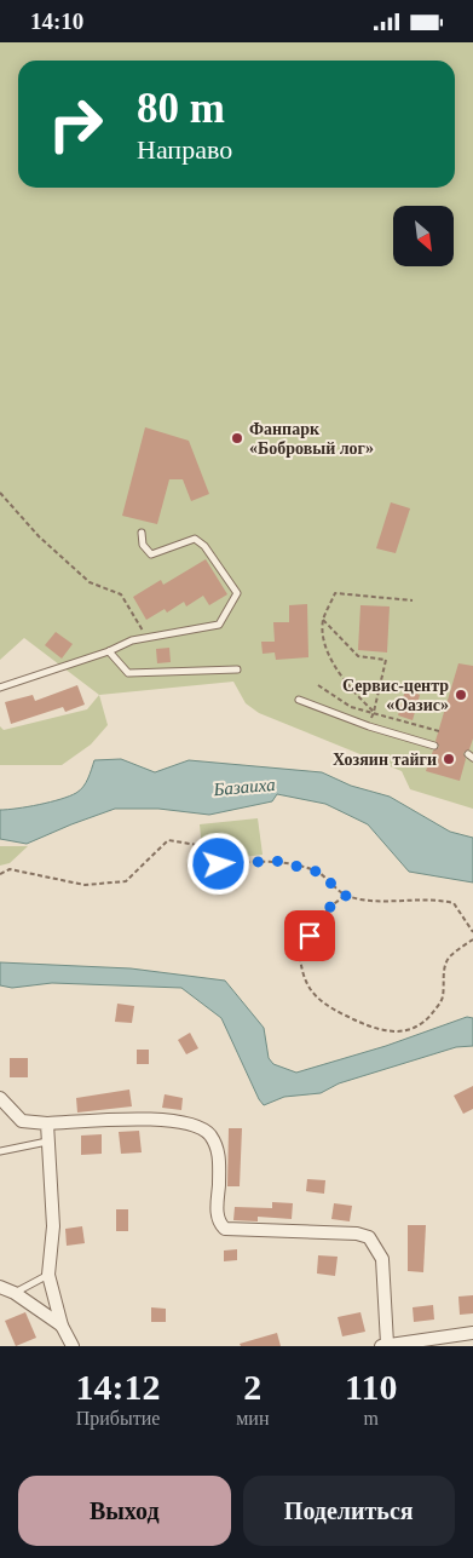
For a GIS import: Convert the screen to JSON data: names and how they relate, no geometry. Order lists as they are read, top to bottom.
{
  "water": ["Базаиха"],
  "places": ["Фанпарк «Бобровый лог»", "Сервис-центр «Оазис»", "Хозяин тайги"],
  "north": "bottom right",
  "page": {
    "status": "14:10",
    "turn": ["80 m", "Направо"],
    "eta": [
      "14:12",
      "Прибытие",
      "2",
      "мин",
      "110",
      "m"
    ],
    "buttons": ["Выход", "Поделиться"]
  }
}
